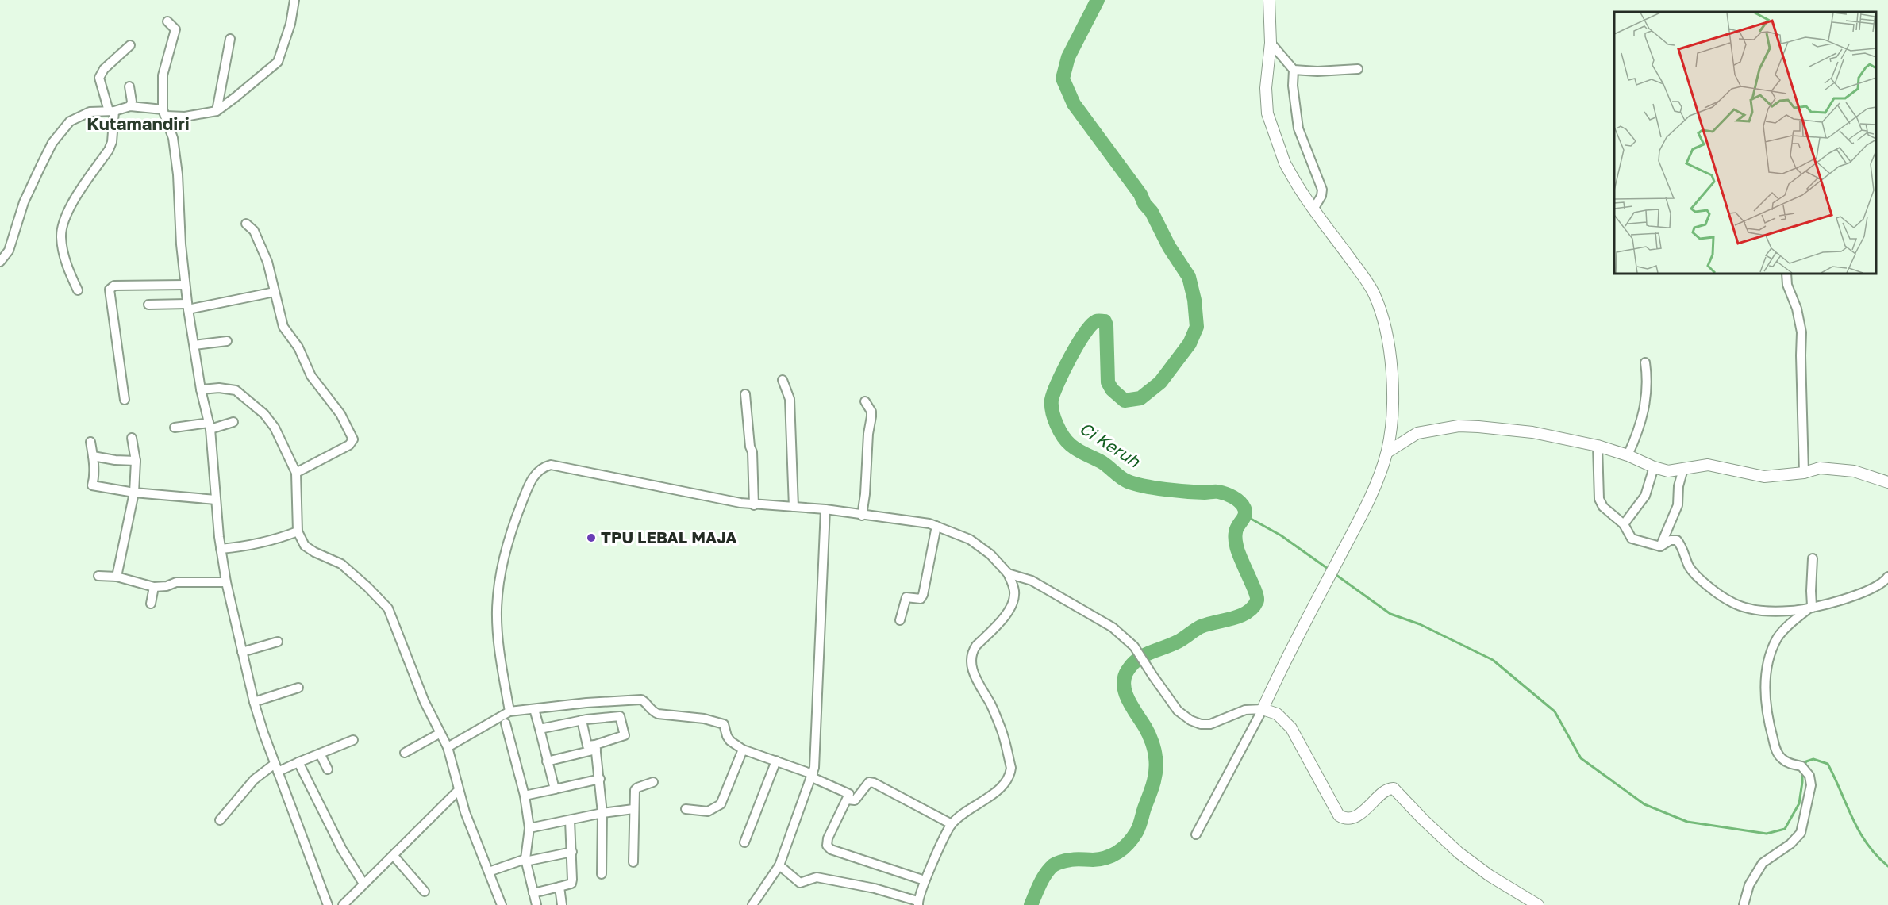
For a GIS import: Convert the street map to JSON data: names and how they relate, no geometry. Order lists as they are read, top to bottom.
{
  "districts": ["Kutamandiri"],
  "water": ["Ci Keruh"],
  "places": ["TPU LEBAL MAJA"]
}
